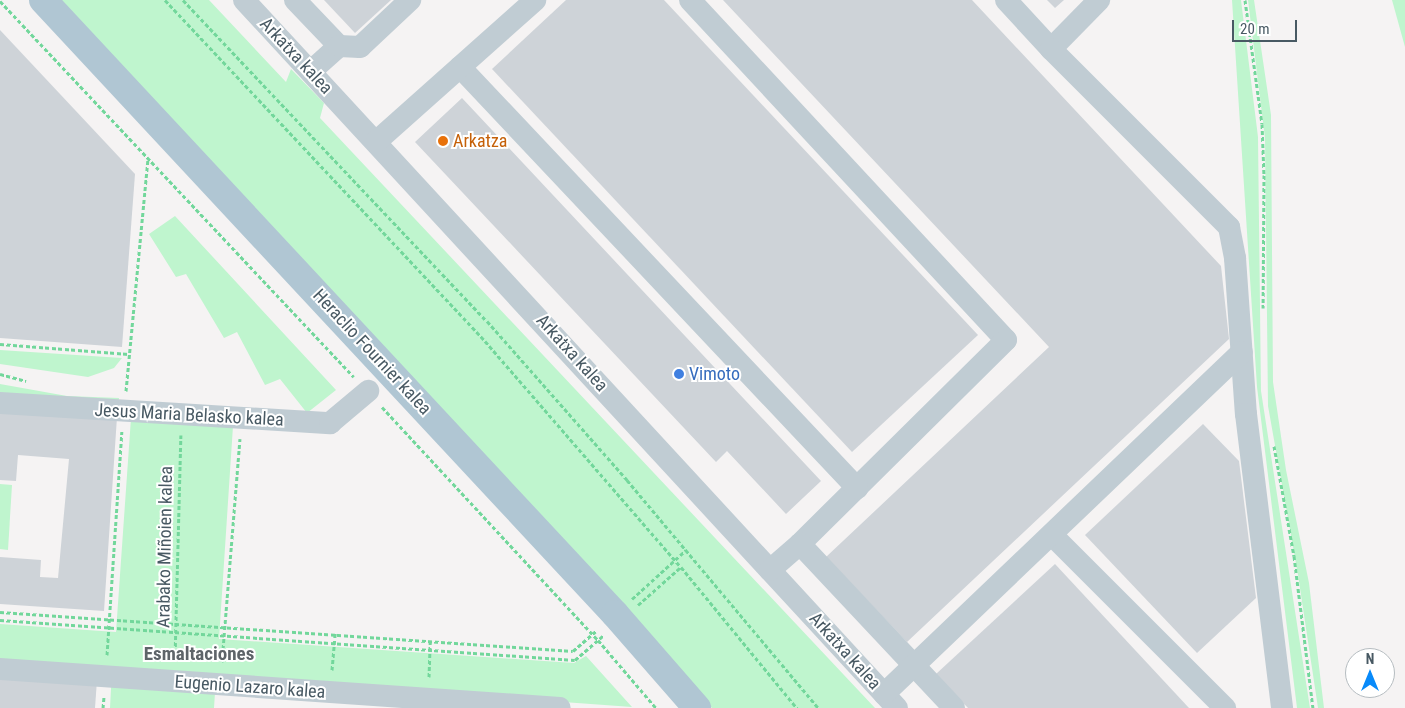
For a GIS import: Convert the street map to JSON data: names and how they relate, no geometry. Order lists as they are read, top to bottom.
{
  "streets": {
    "main road": ["Heraclio Fournier kalea"],
    "street": ["Arkatxa kalea", "Jesus Maria Belasko kalea", "Eugenio Lazaro kalea"],
    "path": ["Arabako Miñoien kalea"]
  },
  "crossings": [
    ["Jesus Maria Belasko kalea", "Arabako Miñoien kalea"],
    ["Arabako Miñoien kalea", "Eugenio Lazaro kalea"]
  ],
  "districts": ["Esmaltaciones"],
  "places": ["Arkatza", "Vimoto"],
  "scale_bar": "20 m",
  "north": "top"
}
